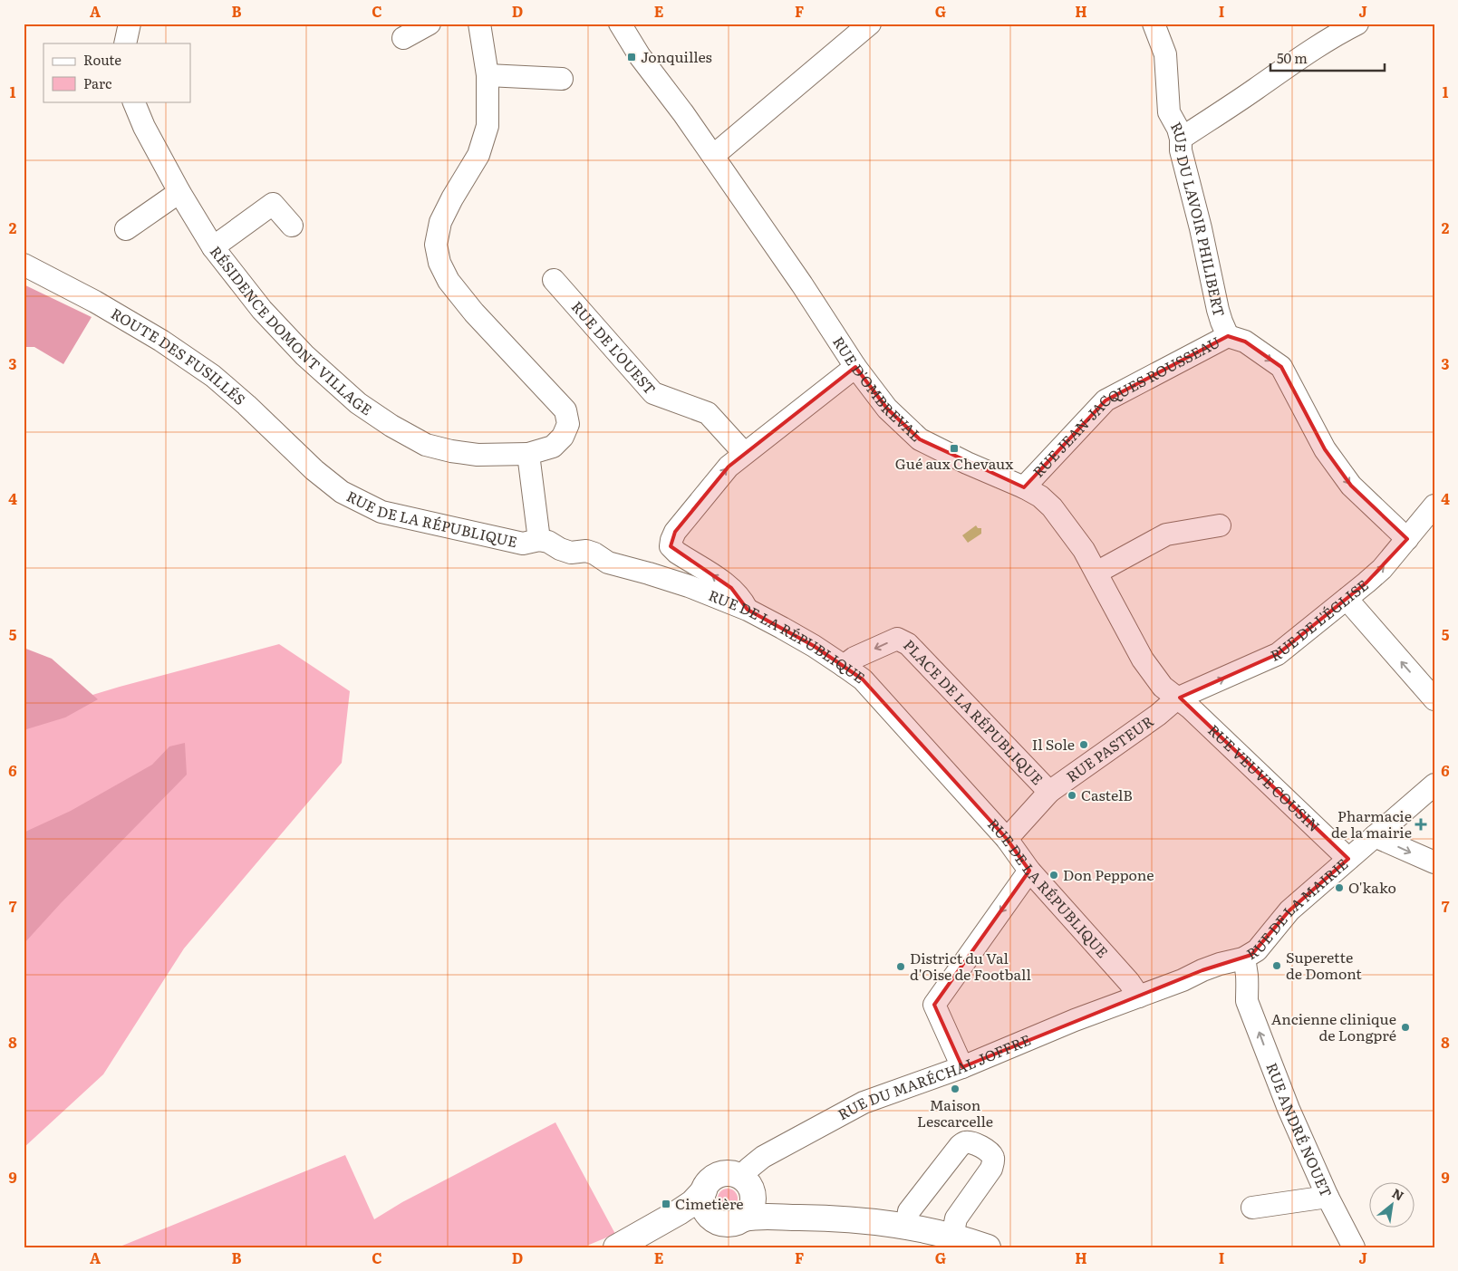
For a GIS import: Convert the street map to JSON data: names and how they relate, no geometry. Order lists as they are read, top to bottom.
{
  "streets": {
    "street": [
      "RUE DU LAVOIR PHILIBERT",
      "RÉSIDENCE DOMONT VILLAGE",
      "RUE DE L'OUEST",
      "ROUTE DES FUSILLÉS",
      "RUE D'OMBREVAL",
      "RUE JEAN-JACQUES ROUSSEAU",
      "RUE DE LA RÉPUBLIQUE",
      "RUE DE L'ÉGLISE",
      "PLACE DE LA RÉPUBLIQUE",
      "RUE PASTEUR",
      "RUE VEUVE COUSIN",
      "RUE DE LA MAIRIE",
      "RUE DU MARÉCHAL JOFFRE",
      "RUE ANDRÉ NOUET"
    ]
  },
  "crossings": [
    ["RUE DU LAVOIR PHILIBERT", "RUE JEAN-JACQUES ROUSSEAU"],
    ["ROUTE DES FUSILLÉS", "RUE DE LA RÉPUBLIQUE"],
    ["RUE D'OMBREVAL", "RUE JEAN-JACQUES ROUSSEAU"],
    ["RUE D'OMBREVAL", "RUE DE L'ÉGLISE"],
    ["RUE D'OMBREVAL", "RUE PASTEUR"],
    ["RUE D'OMBREVAL", "RUE VEUVE COUSIN"],
    ["RUE JEAN-JACQUES ROUSSEAU", "RUE DE L'ÉGLISE"],
    ["RUE DE LA RÉPUBLIQUE", "PLACE DE LA RÉPUBLIQUE"],
    ["RUE DE LA RÉPUBLIQUE", "RUE PASTEUR"],
    ["RUE DE LA RÉPUBLIQUE", "RUE DE LA MAIRIE"],
    ["RUE DE LA RÉPUBLIQUE", "RUE DU MARÉCHAL JOFFRE"],
    ["RUE DE L'ÉGLISE", "RUE PASTEUR"],
    ["RUE DE L'ÉGLISE", "RUE VEUVE COUSIN"],
    ["PLACE DE LA RÉPUBLIQUE", "RUE PASTEUR"],
    ["RUE PASTEUR", "RUE VEUVE COUSIN"],
    ["RUE VEUVE COUSIN", "RUE DE LA MAIRIE"],
    ["RUE DE LA MAIRIE", "RUE DU MARÉCHAL JOFFRE"],
    ["RUE DE LA MAIRIE", "RUE ANDRÉ NOUET"]
  ],
  "one_way": ["RUE JEAN-JACQUES ROUSSEAU", "PLACE DE LA RÉPUBLIQUE", "RUE ANDRÉ NOUET"],
  "places": {
    "transit": ["Jonquilles", "Gué aux Chevaux", "Cimetière"],
    "other": [
      "Il Sole",
      "CastelB",
      "Don Peppone",
      "O'kako",
      "Superette de Domont",
      "District du Val d'Oise de Football",
      "Ancienne clinique de Longpré",
      "Maison Lescarcelle"
    ],
    "health": ["Pharmacie de la mairie"]
  },
  "legend": ["Route", "Parc"],
  "scale_bar": "50 m",
  "north": "top right",
  "grid": {
    "columns": [
      "A",
      "B",
      "C",
      "D",
      "E",
      "F",
      "G",
      "H",
      "I",
      "J"
    ],
    "rows": [
      "1",
      "2",
      "3",
      "4",
      "5",
      "6",
      "7",
      "8",
      "9"
    ]
  }
}
